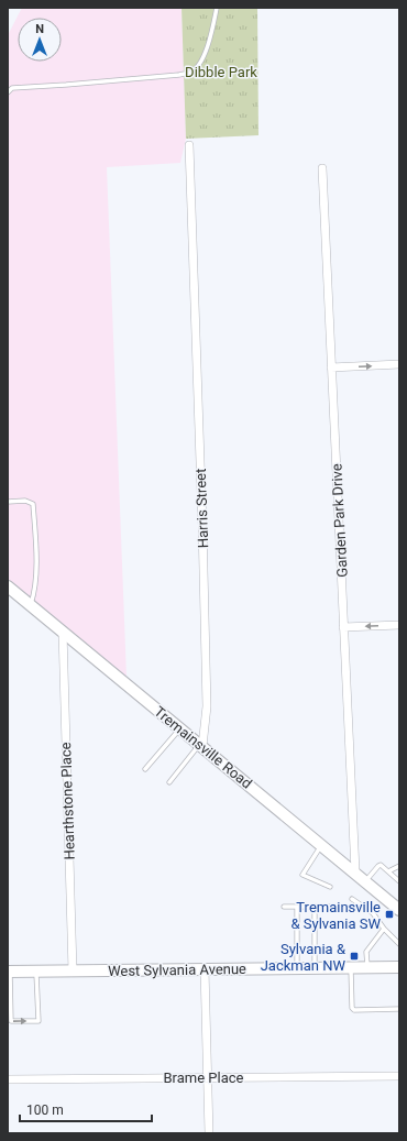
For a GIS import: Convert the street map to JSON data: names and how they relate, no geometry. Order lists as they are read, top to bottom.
{
  "streets": {
    "street": [
      "Harris Street",
      "Garden Park Drive",
      "Tremainsville Road",
      "Hearthstone Place",
      "West Sylvania Avenue",
      "Brame Place"
    ]
  },
  "crossings": [
    ["Harris Street", "Tremainsville Road"],
    ["Garden Park Drive", "Tremainsville Road"],
    ["Tremainsville Road", "Hearthstone Place"],
    ["Hearthstone Place", "West Sylvania Avenue"]
  ],
  "parks": ["Dibble Park"],
  "places": {
    "transit": ["Tremainsville & Sylvania SW", "Sylvania & Jackman NW"]
  },
  "scale_bar": "100 m",
  "north": "top"
}
